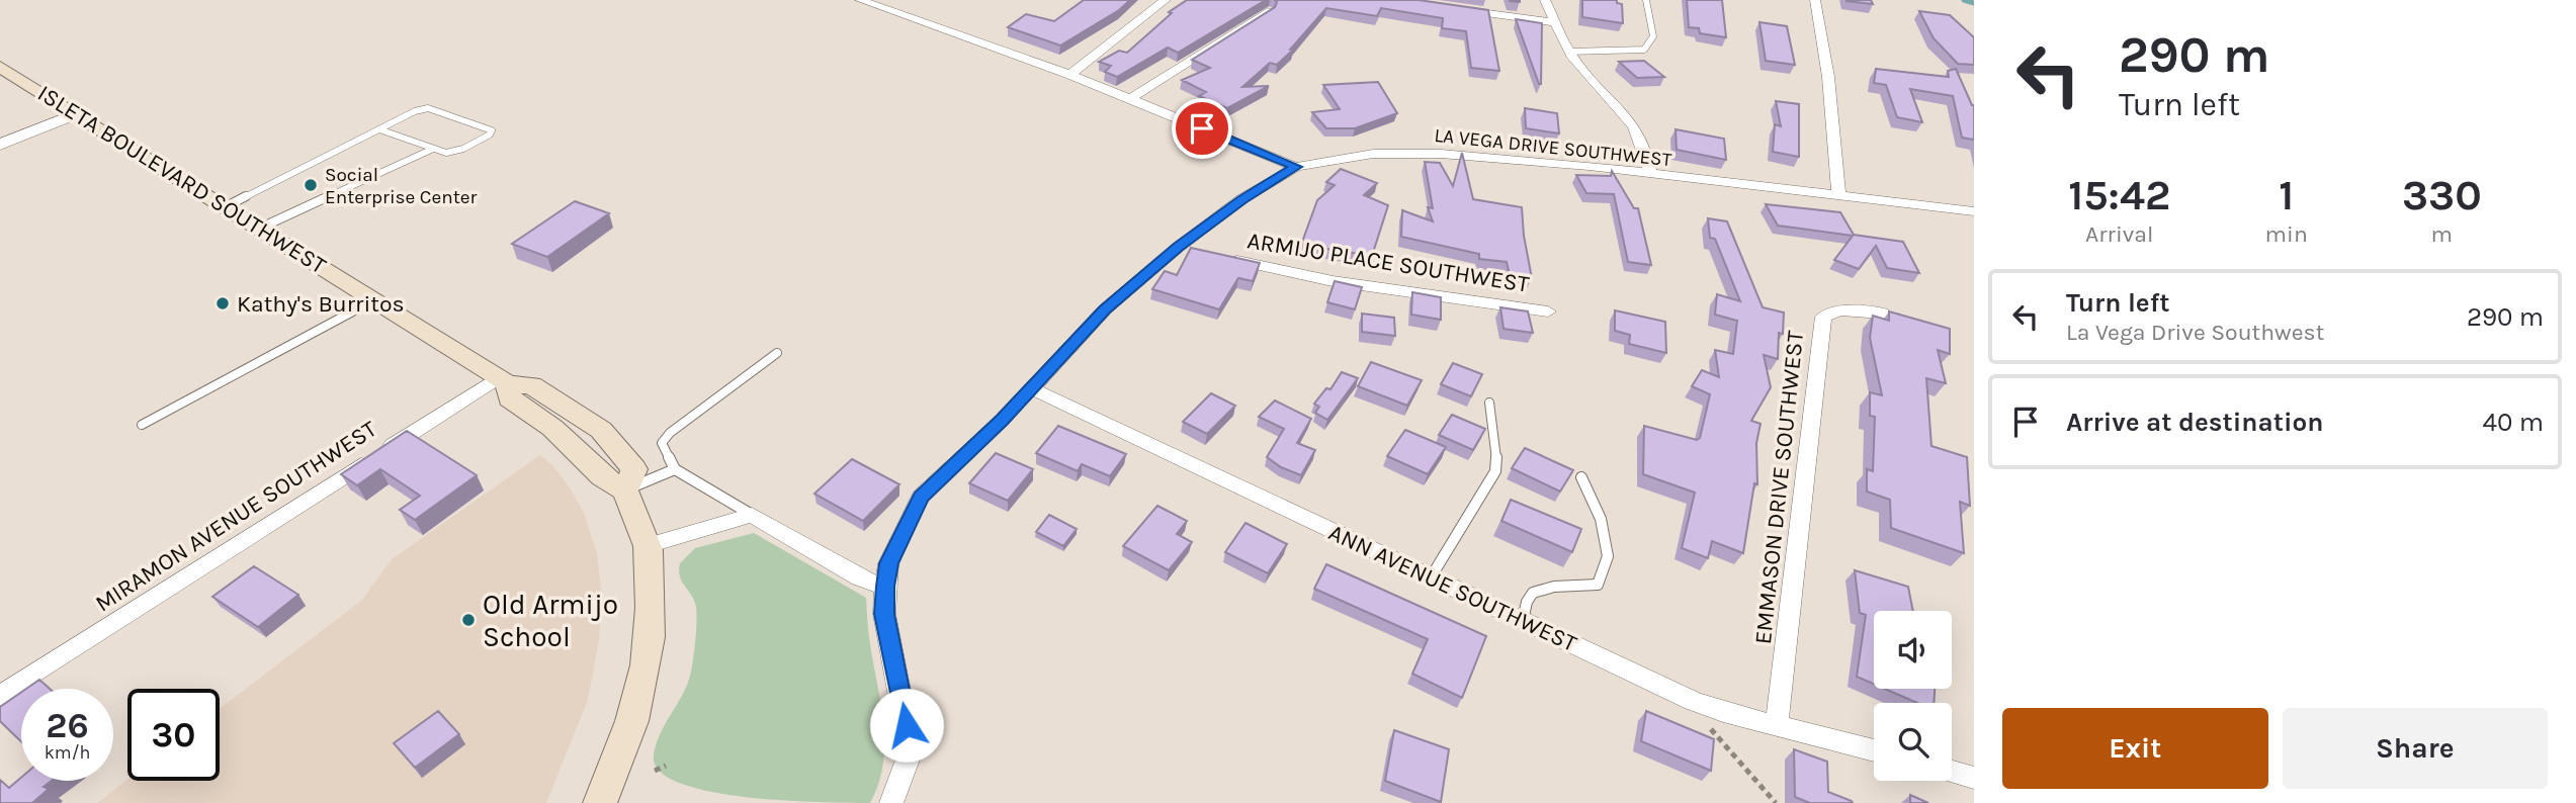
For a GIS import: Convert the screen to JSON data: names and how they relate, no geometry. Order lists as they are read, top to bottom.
{
  "streets": {
    "main road": ["ISLETA BOULEVARD SOUTHWEST"],
    "street": [
      "LA VEGA DRIVE SOUTHWEST",
      "ARMIJO PLACE SOUTHWEST",
      "EMMASON DRIVE SOUTHWEST",
      "MIRAMON AVENUE SOUTHWEST",
      "ANN AVENUE SOUTHWEST"
    ]
  },
  "crossings": [
    ["ISLETA BOULEVARD SOUTHWEST", "MIRAMON AVENUE SOUTHWEST"],
    ["EMMASON DRIVE SOUTHWEST", "ANN AVENUE SOUTHWEST"]
  ],
  "places": ["Social Enterprise Center", "Kathy's Burritos", "Old Armijo School"],
  "page": {
    "turn": ["290 m", "Turn left"],
    "eta": [
      "15:42",
      "Arrival",
      "1",
      "min",
      "330",
      "m"
    ],
    "list": [
      {
        "name": "Turn left",
        "note": "La Vega Drive Southwest",
        "value": "290 m"
      },
      {
        "name": "Arrive at destination",
        "value": "40 m"
      }
    ],
    "speed": "26 km/h",
    "limit": "30",
    "buttons": ["Exit", "Share"]
  }
}
